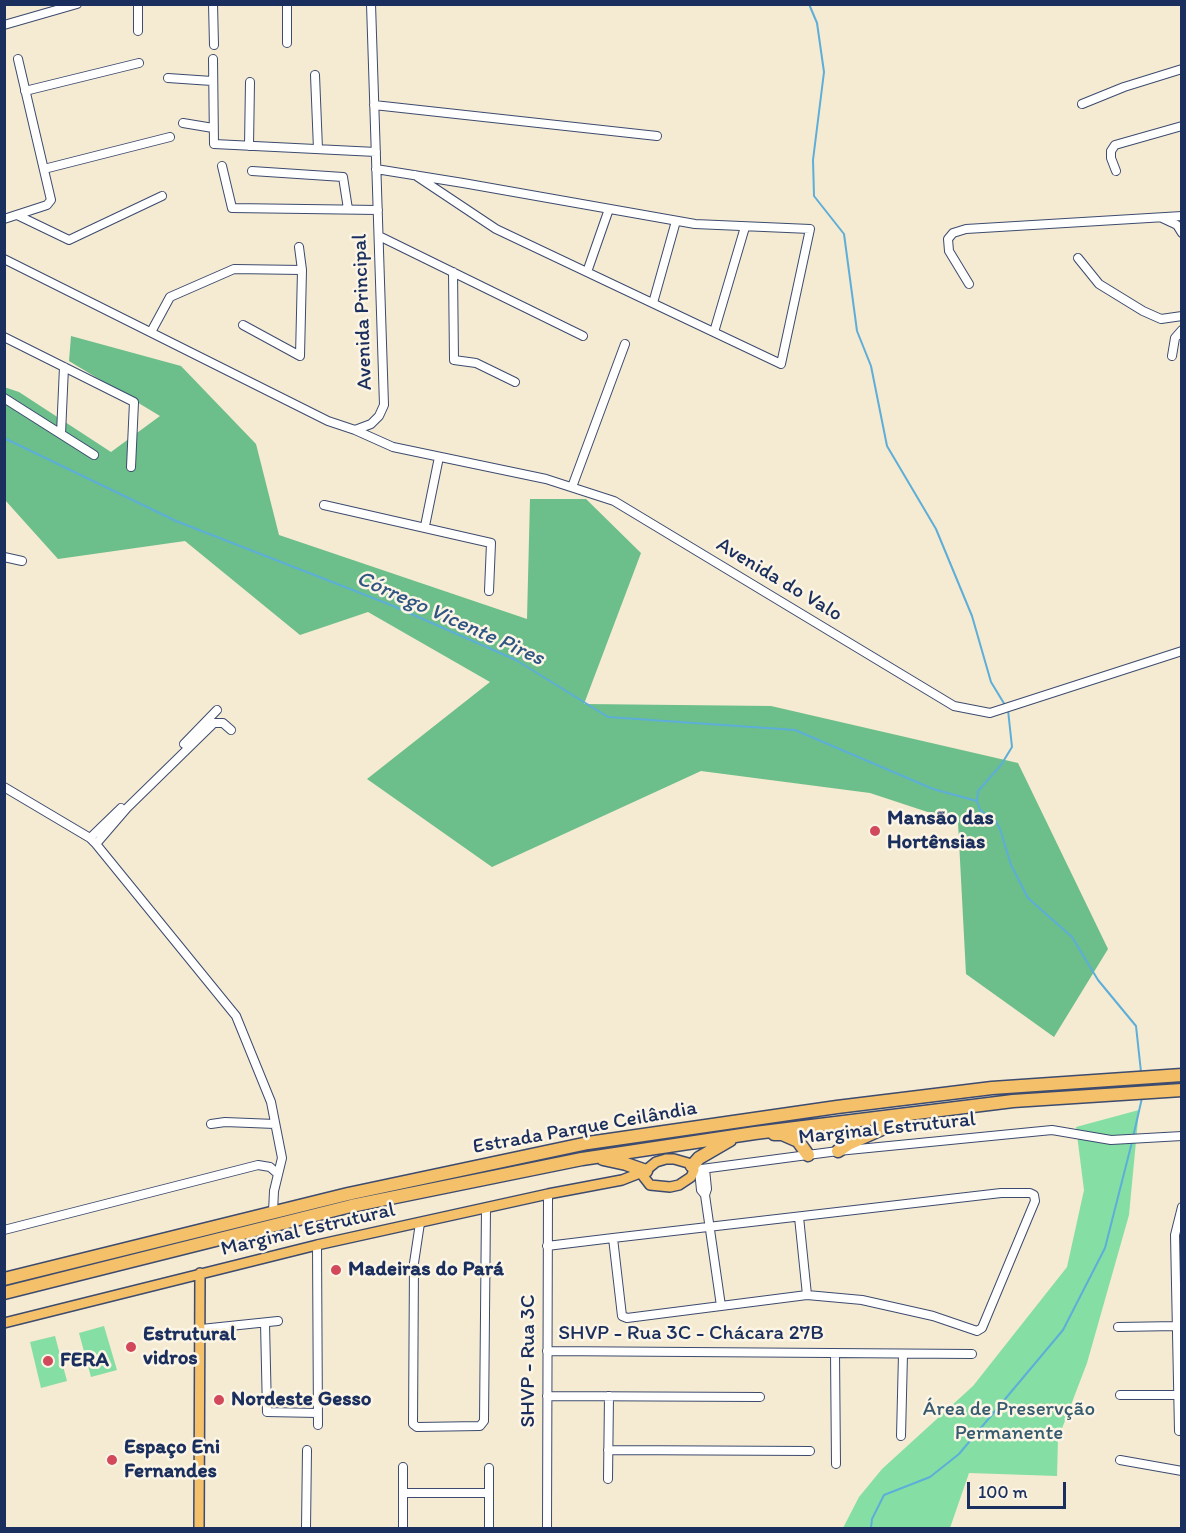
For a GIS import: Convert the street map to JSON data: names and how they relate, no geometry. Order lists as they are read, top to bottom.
{
  "streets": {
    "highway": ["Estrada Parque Ceilândia"],
    "main road": ["Marginal Estrutural"],
    "street": [
      "Avenida Principal",
      "Avenida do Valo",
      "SHVP - Rua 3C - Chácara 27B",
      "SHVP - Rua 3C"
    ]
  },
  "crossings": [
    ["Avenida Principal", "Avenida do Valo"],
    ["Marginal Estrutural", "SHVP - Rua 3C"],
    ["SHVP - Rua 3C - Chácara 27B", "SHVP - Rua 3C"]
  ],
  "water": ["Córrego Vicente Pires"],
  "parks": ["Área de Preservção Permanente"],
  "places": [
    "Mansão das Hortênsias",
    "Madeiras do Pará",
    "Estrutural vidros",
    "FERA",
    "Nordeste Gesso",
    "Espaço Eni Fernandes"
  ],
  "scale_bar": "100 m"
}
